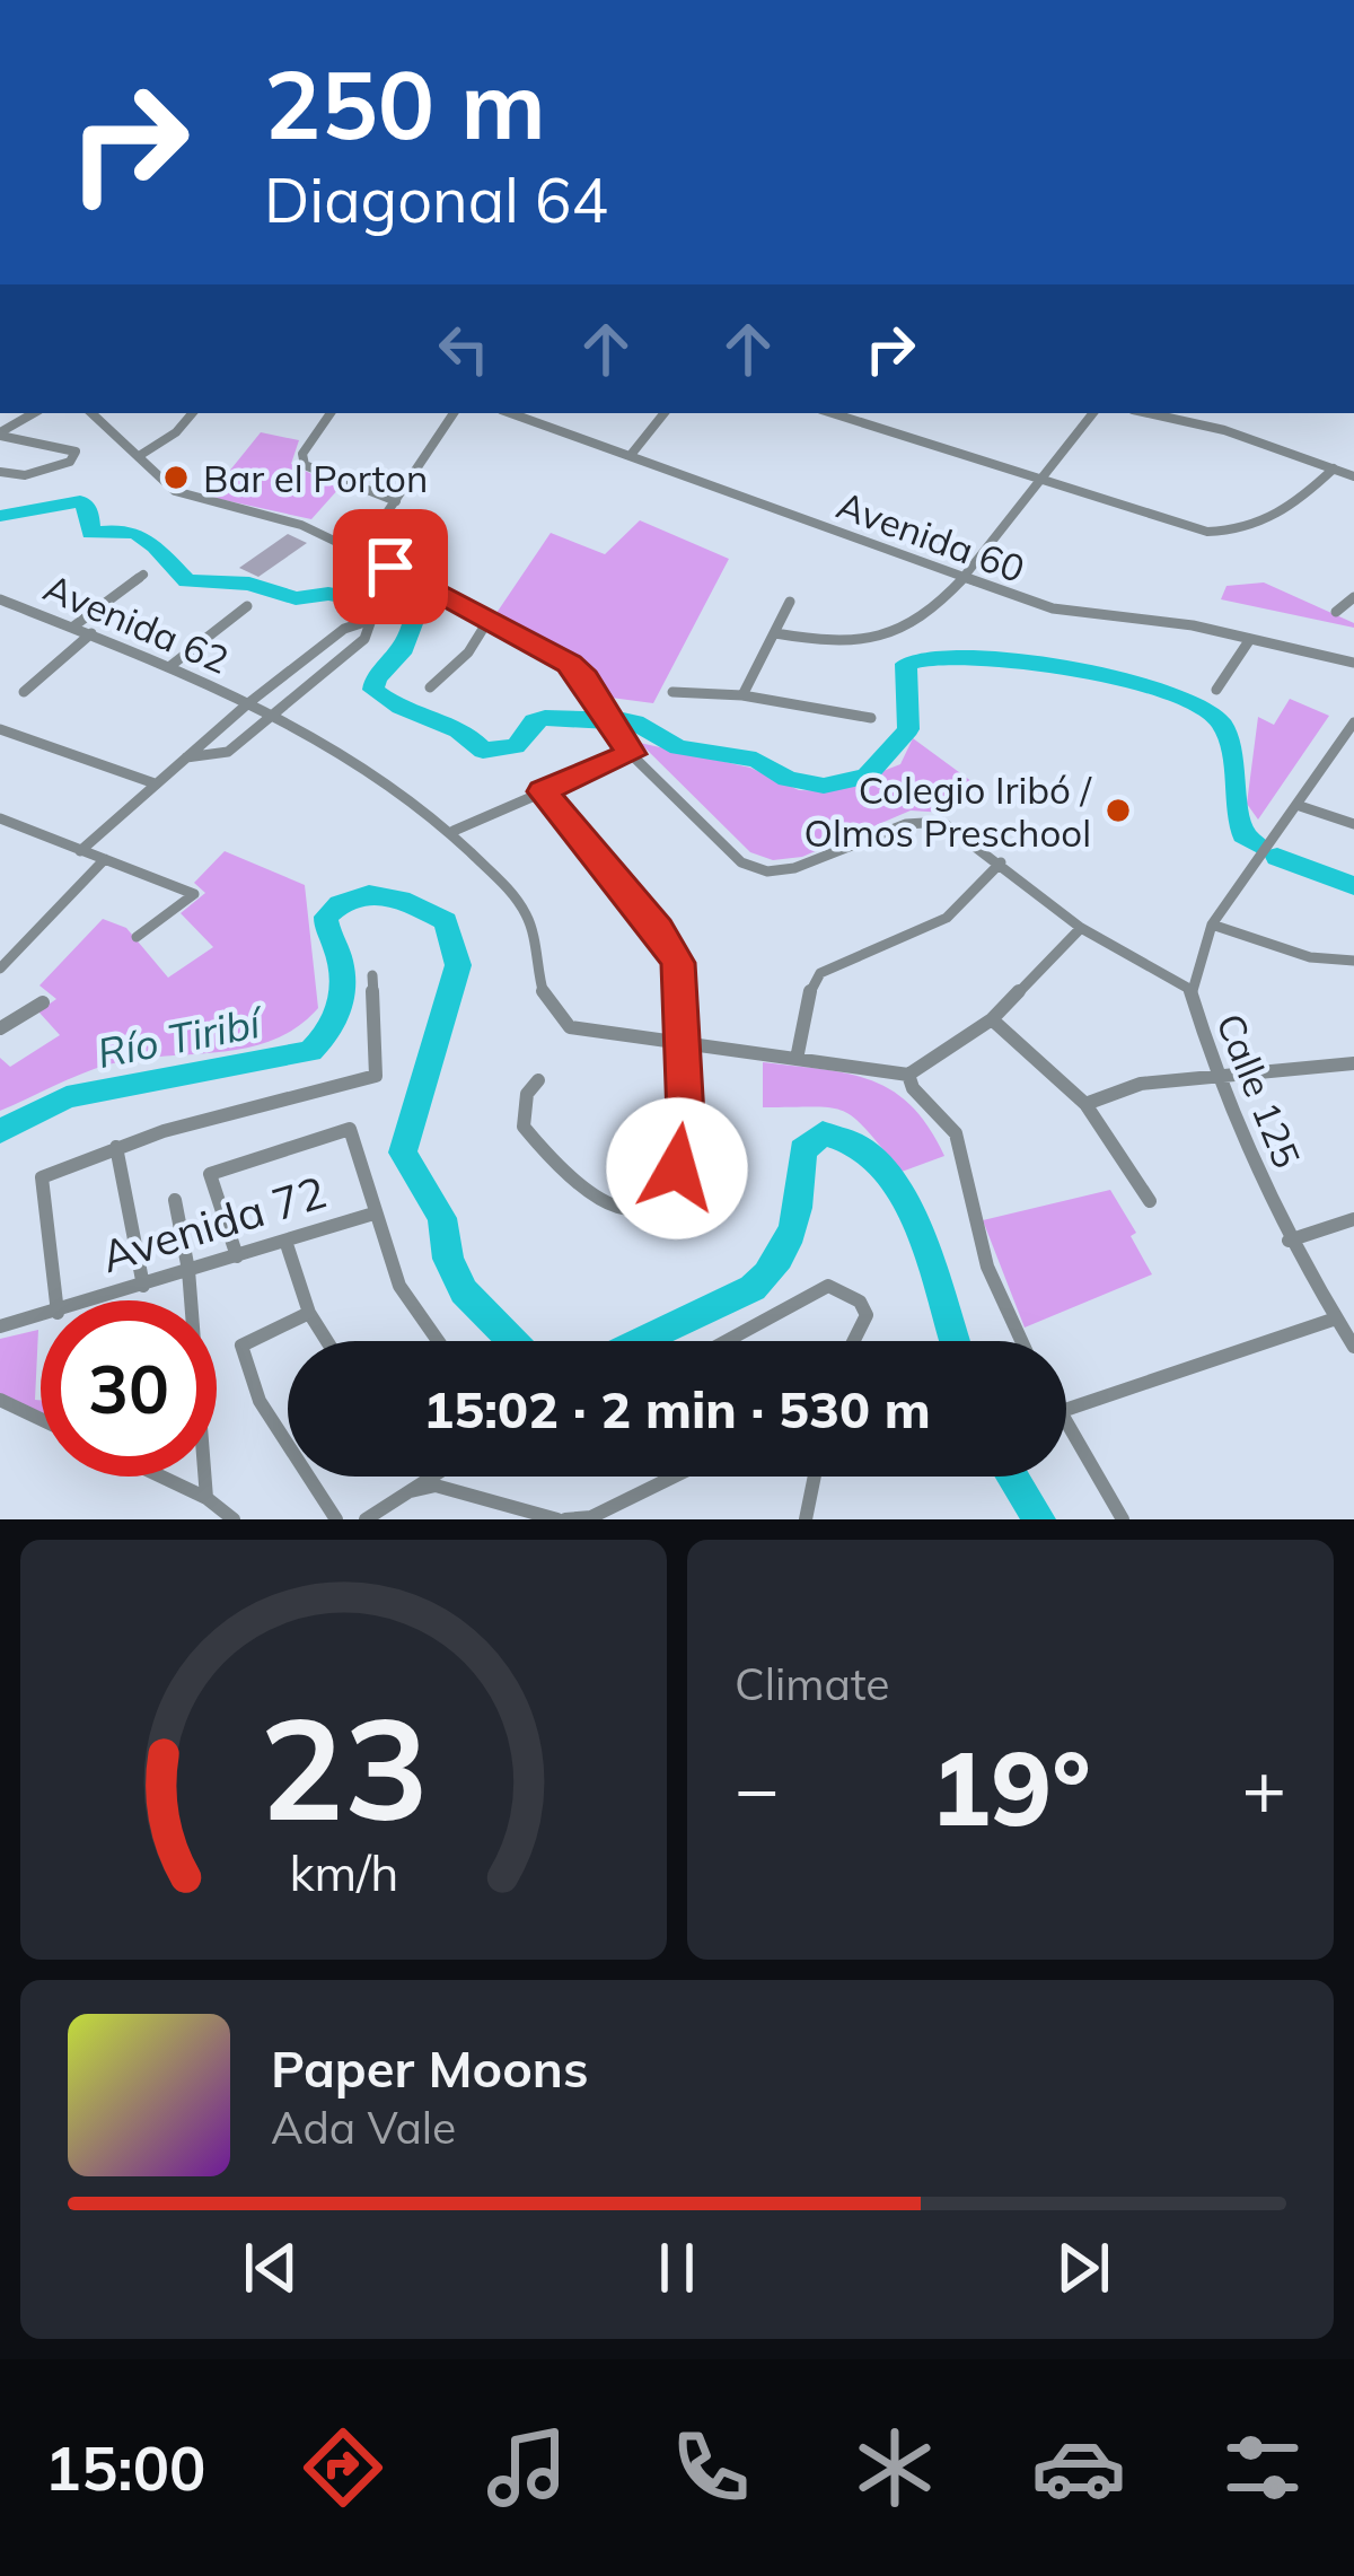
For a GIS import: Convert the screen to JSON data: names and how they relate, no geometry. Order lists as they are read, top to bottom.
{
  "streets": {
    "street": [
      "Avenida 60",
      "Avenida 62",
      "Calle 125",
      "Avenida 72"
    ]
  },
  "water": ["Río Tiribí"],
  "places": ["Bar el Porton", "Colegio Iribó / Olmos Preschool"],
  "page": {
    "turn": ["250 m", "Diagonal 64"],
    "limit": "30",
    "trip": "15:02 · 2 min · 530 m",
    "tile": "Climate",
    "heat": ["−", "19°", "+"],
    "song": ["Paper Moons", "Ada Vale"],
    "tabs": "15:00",
    "gauge": ["23", "km/h"]
  }
}
